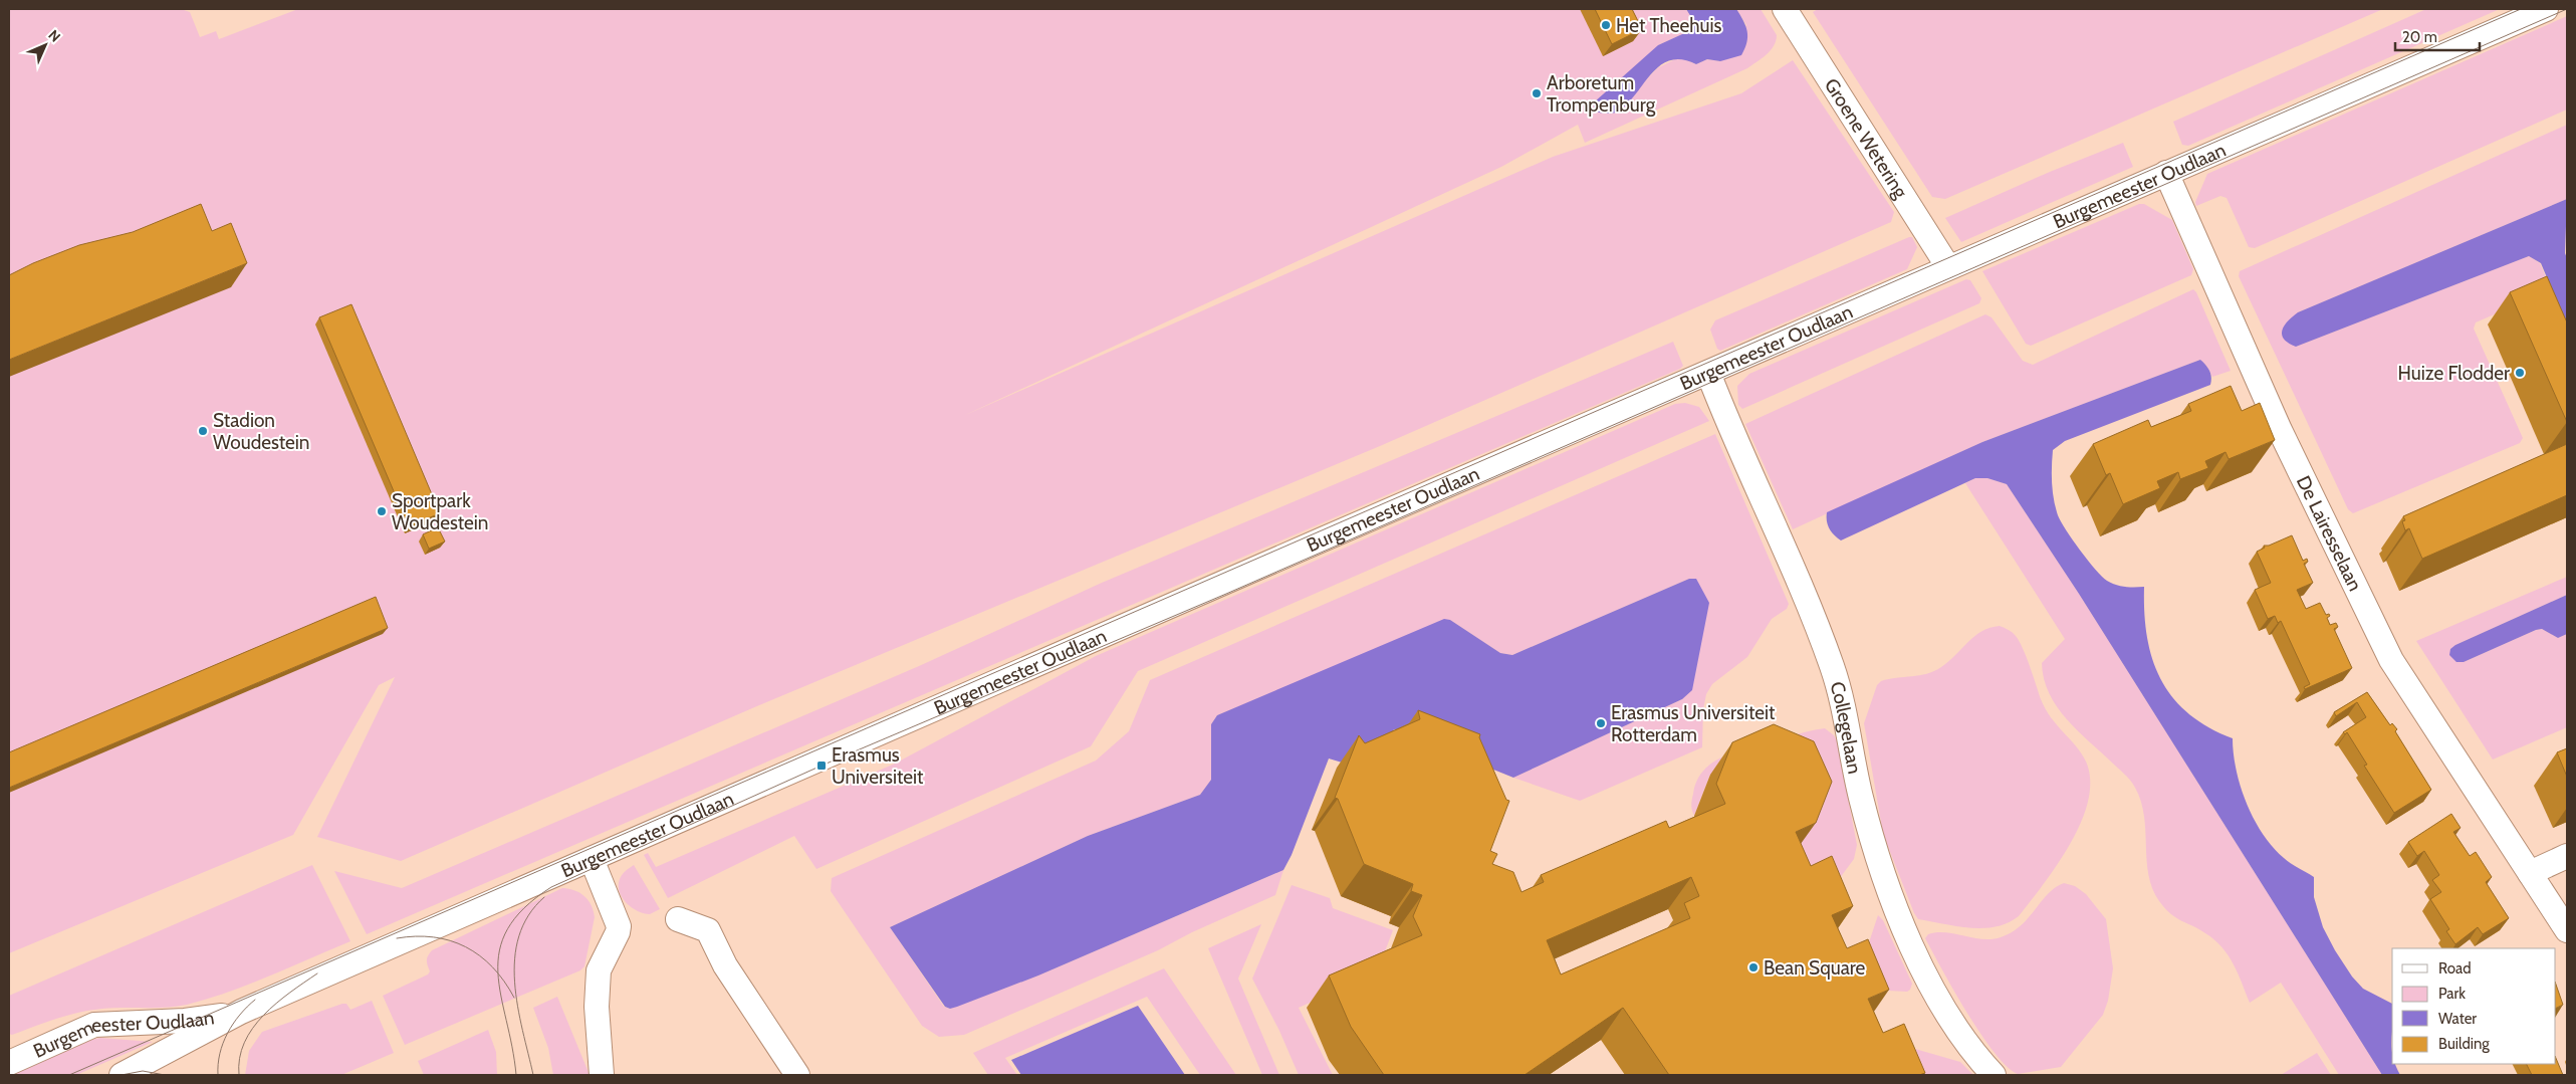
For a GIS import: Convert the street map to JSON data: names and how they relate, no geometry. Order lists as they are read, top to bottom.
{
  "streets": {
    "street": [
      "Groene Wetering",
      "Burgemeester Oudlaan",
      "De Lairesselaan",
      "Collegelaan"
    ]
  },
  "crossings": [
    ["Groene Wetering", "Burgemeester Oudlaan"],
    ["Burgemeester Oudlaan", "De Lairesselaan"],
    ["Burgemeester Oudlaan", "Collegelaan"]
  ],
  "places": {
    "other": [
      "Het Theehuis",
      "Arboretum Trompenburg",
      "Huize Flodder",
      "Stadion Woudestein",
      "Sportpark Woudestein",
      "Erasmus Universiteit Rotterdam",
      "Bean Square"
    ],
    "transit": ["Erasmus Universiteit"]
  },
  "legend": [
    "Road",
    "Park",
    "Water",
    "Building"
  ],
  "scale_bar": "20 m",
  "north": "top right"
}
